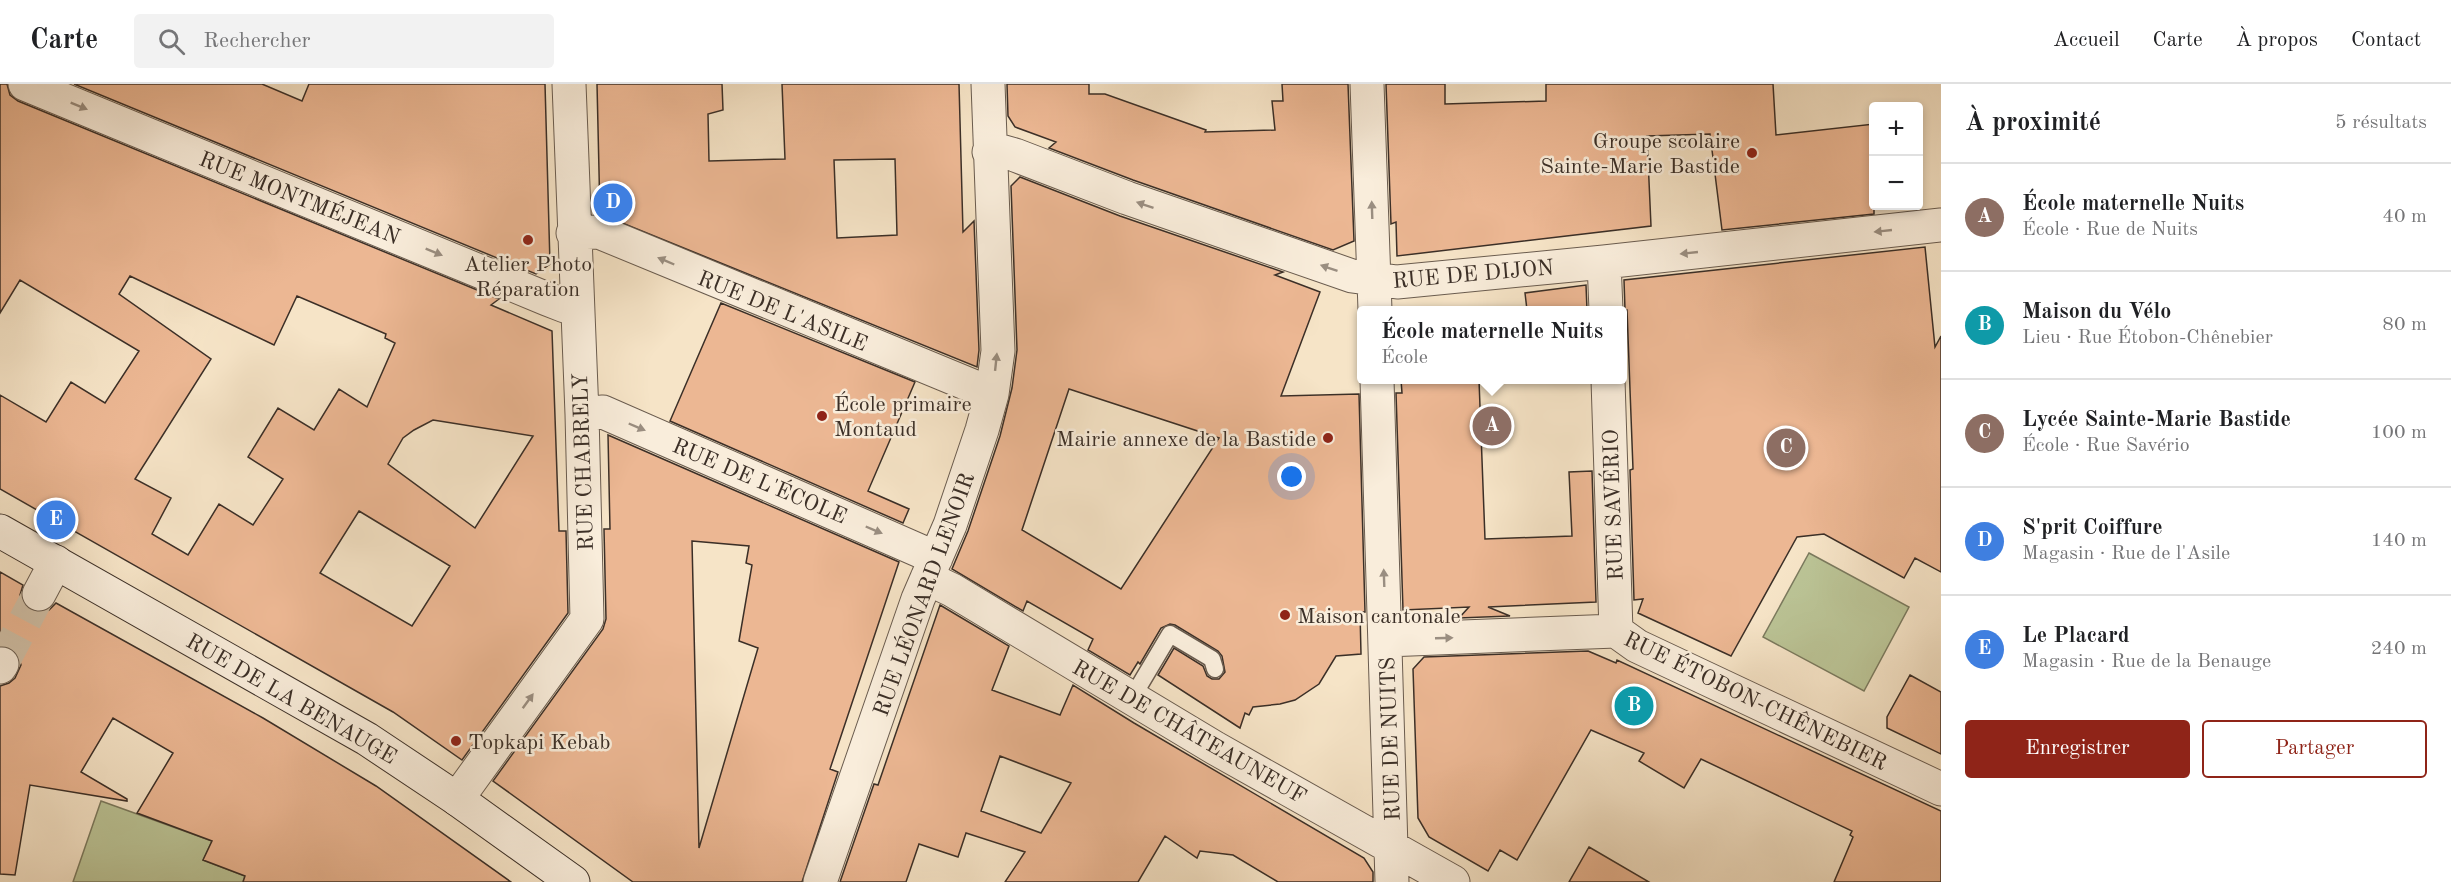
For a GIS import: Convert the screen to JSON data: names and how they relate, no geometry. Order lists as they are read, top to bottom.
{
  "streets": {
    "street": [
      "RUE MONTMÉJEAN",
      "RUE DE DIJON",
      "RUE DE L'ASILE",
      "RUE CHABRELY",
      "RUE DE L'ÉCOLE",
      "RUE SAVÉRIO",
      "RUE LÉONARD LENOIR",
      "RUE DE LA BENAUGE",
      "RUE ÉTOBON-CHÊNEBIER",
      "RUE DE CHÂTEAUNEUF",
      "RUE DE NUITS"
    ]
  },
  "crossings": [
    ["RUE MONTMÉJEAN", "RUE CHABRELY"],
    ["RUE DE DIJON", "RUE LÉONARD LENOIR"],
    ["RUE DE L'ASILE", "RUE CHABRELY"],
    ["RUE DE L'ASILE", "RUE LÉONARD LENOIR"],
    ["RUE CHABRELY", "RUE DE L'ÉCOLE"],
    ["RUE CHABRELY", "RUE DE LA BENAUGE"],
    ["RUE DE L'ÉCOLE", "RUE LÉONARD LENOIR"],
    ["RUE DE L'ÉCOLE", "RUE DE CHÂTEAUNEUF"],
    ["RUE SAVÉRIO", "RUE ÉTOBON-CHÊNEBIER"],
    ["RUE LÉONARD LENOIR", "RUE DE CHÂTEAUNEUF"],
    ["RUE ÉTOBON-CHÊNEBIER", "RUE DE NUITS"],
    ["RUE DE CHÂTEAUNEUF", "RUE DE NUITS"]
  ],
  "one_way": [
    "RUE MONTMÉJEAN",
    "RUE DE DIJON",
    "RUE DE L'ASILE",
    "RUE CHABRELY",
    "RUE DE L'ÉCOLE",
    "RUE ÉTOBON-CHÊNEBIER",
    "RUE DE NUITS"
  ],
  "places": [
    "Groupe scolaire Sainte-Marie Bastide",
    "Atelier Photo Réparation",
    "École primaire Montaud",
    "Mairie annexe de la Bastide",
    "Maison cantonale",
    "Topkapi Kebab"
  ],
  "page": {
    "header": "Carte",
    "search": "Rechercher",
    "nav": [
      "Accueil",
      "Carte",
      "À propos",
      "Contact"
    ],
    "heading": ["À proximité", "5 résultats"],
    "map_buttons": ["+", "−"],
    "list": [
      {
        "mark": "A",
        "name": "École maternelle Nuits",
        "note": "École · Rue de Nuits",
        "value": "40 m"
      },
      {
        "mark": "B",
        "name": "Maison du Vélo",
        "note": "Lieu · Rue Étobon-Chênebier",
        "value": "80 m"
      },
      {
        "mark": "C",
        "name": "Lycée Sainte-Marie Bastide",
        "note": "École · Rue Savério",
        "value": "100 m"
      },
      {
        "mark": "D",
        "name": "S'prit Coiffure",
        "note": "Magasin · Rue de l'Asile",
        "value": "140 m"
      },
      {
        "mark": "E",
        "name": "Le Placard",
        "note": "Magasin · Rue de la Benauge",
        "value": "240 m"
      }
    ],
    "pins": [
      "D",
      "A",
      "C",
      "E",
      "B"
    ],
    "popup": ["École maternelle Nuits", "École"],
    "buttons": ["Enregistrer", "Partager"]
  }
}
